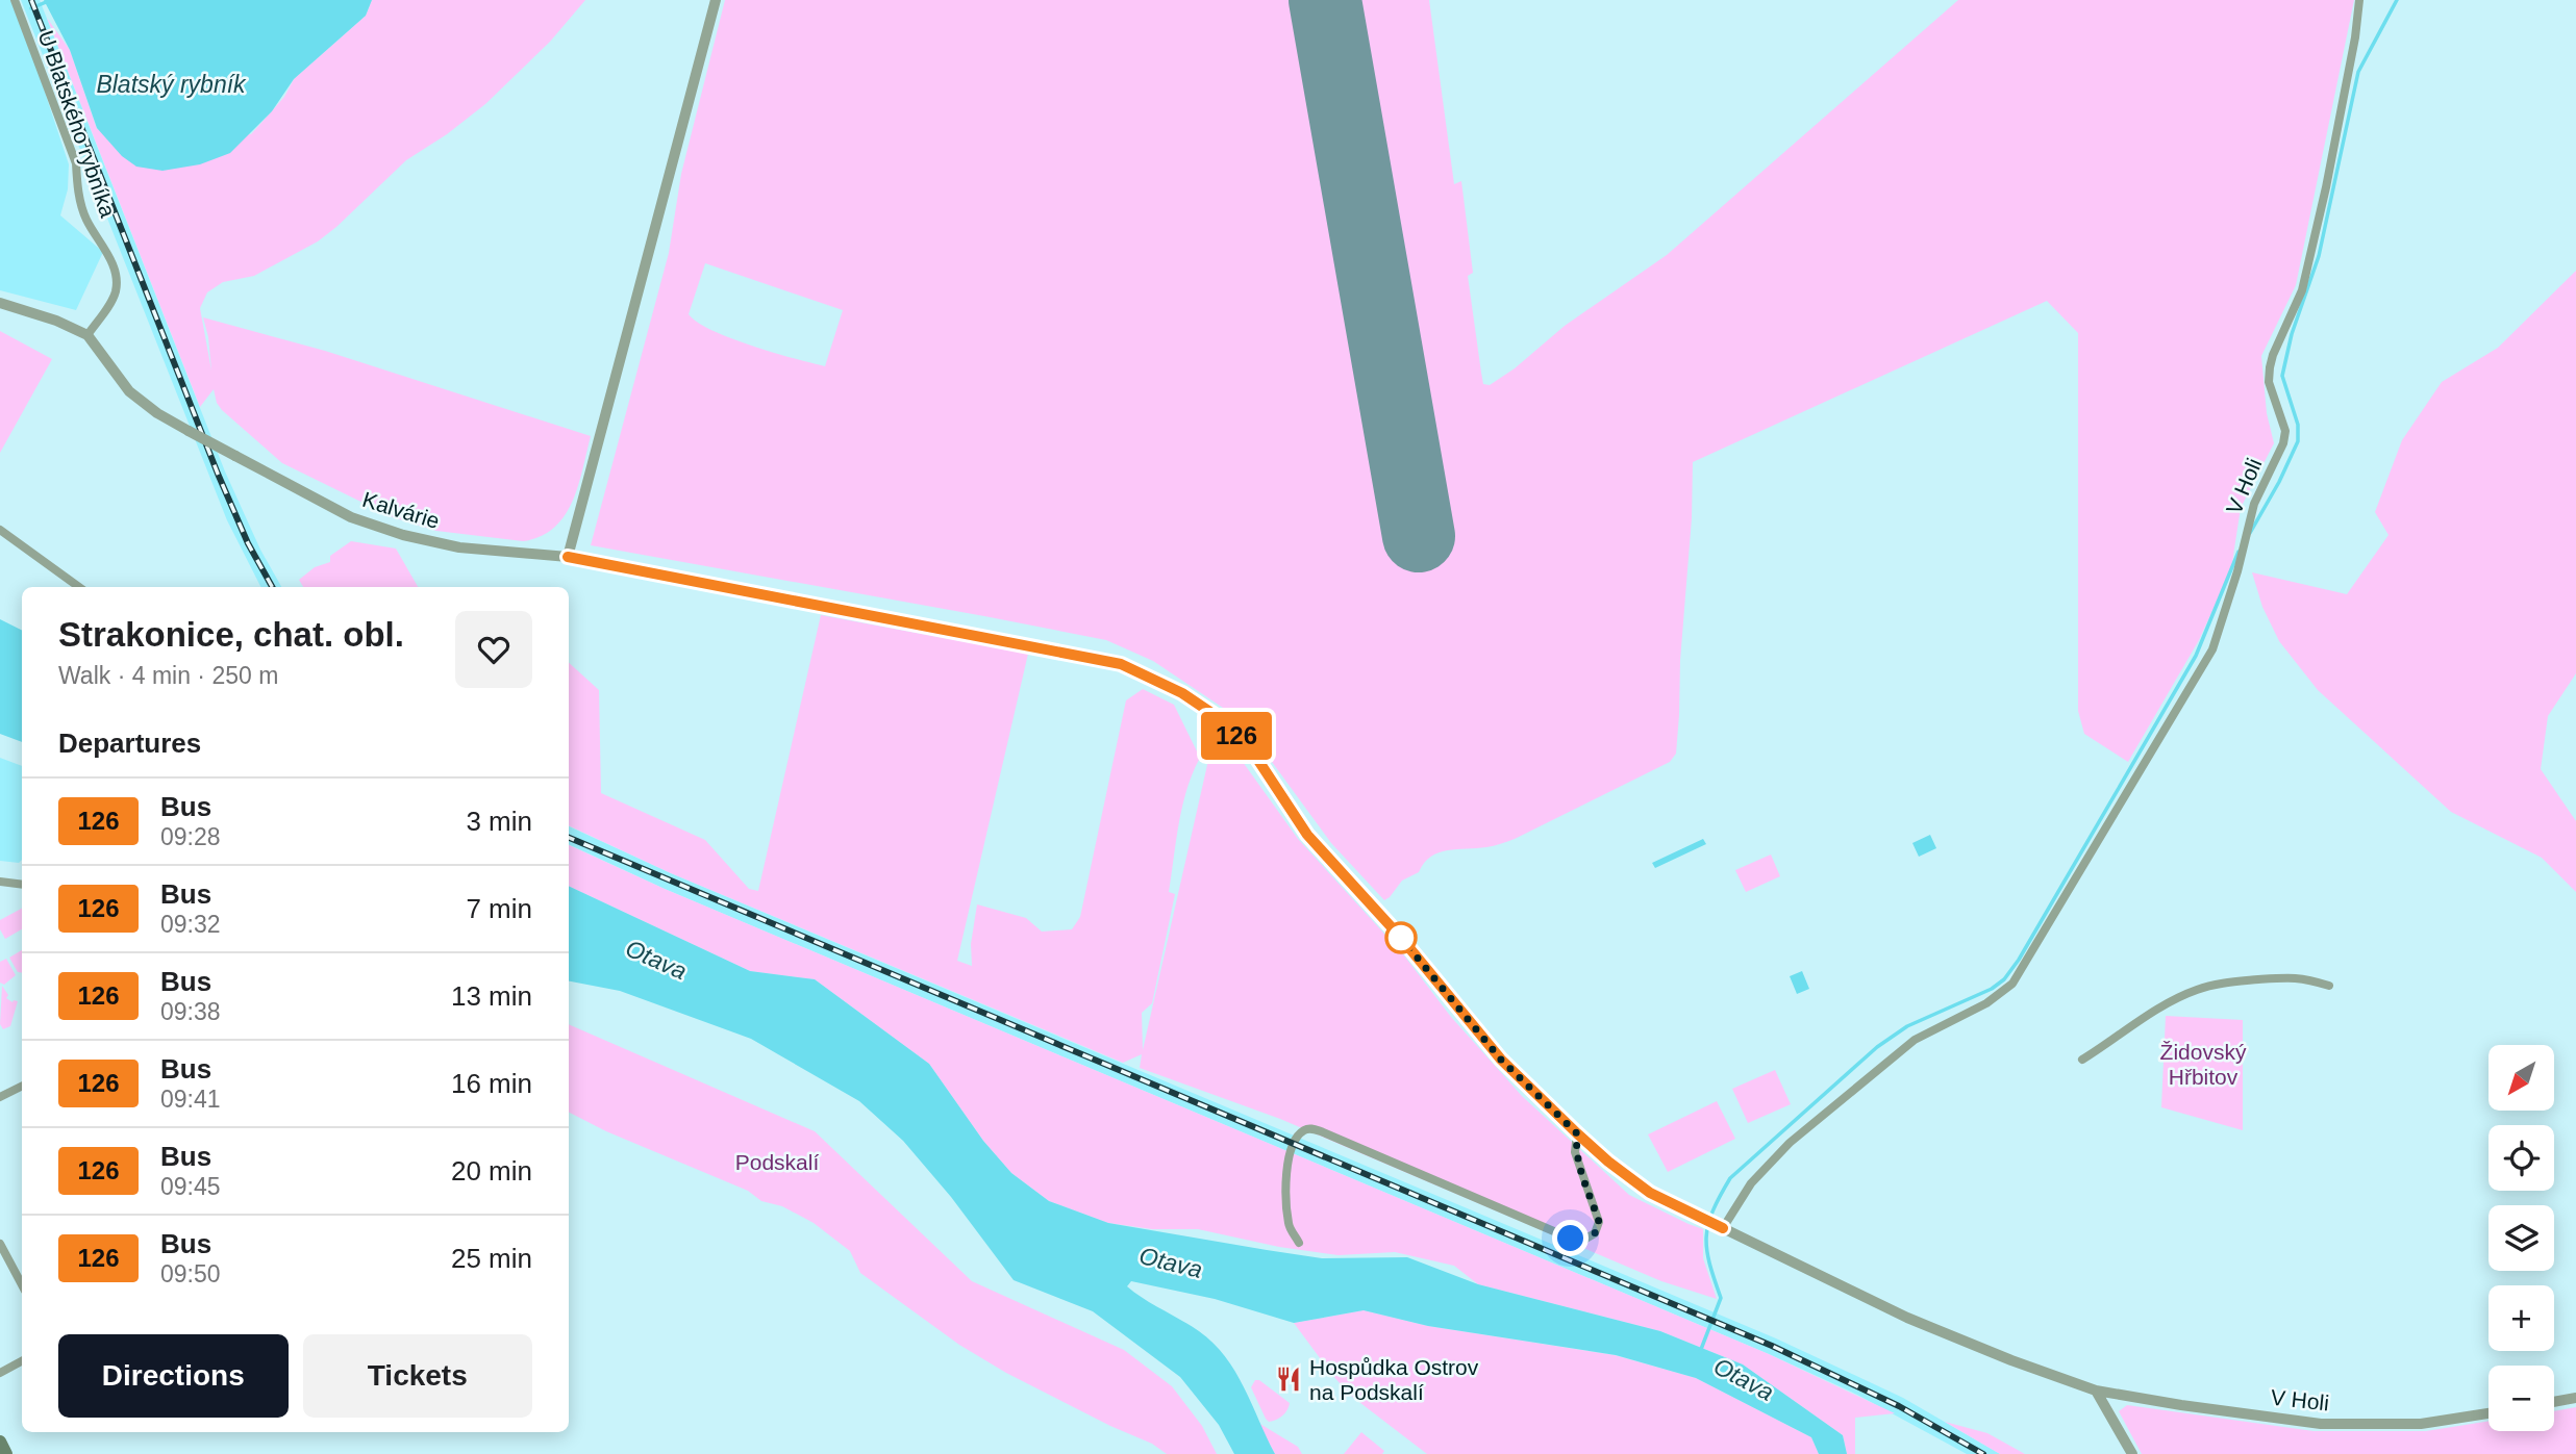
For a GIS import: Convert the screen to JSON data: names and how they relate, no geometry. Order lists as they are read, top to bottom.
{
  "streets": {
    "street": ["U Blatského rybníka", "V Holi", "Kalvárie"]
  },
  "crossings": [
    ["U Blatského rybníka", "Kalvárie"],
    ["V Holi", "Kalvárie"]
  ],
  "water": ["Blatský rybník", "Otava"],
  "parks": ["Židovský Hřbitov", "Podskalí"],
  "places": {
    "restaurant": ["Hospůdka Ostrov na Podskalí"]
  },
  "lines": ["bus line 126"],
  "north": "bottom left",
  "page": {
    "on_map": "126",
    "heading": [
      ["Strakonice, chat. obl.", "Walk · 4 min · 250 m"],
      "Departures"
    ],
    "list": [
      {
        "mark": "126",
        "name": "Bus",
        "note": "09:28",
        "value": "3 min"
      },
      {
        "mark": "126",
        "name": "Bus",
        "note": "09:32",
        "value": "7 min"
      },
      {
        "mark": "126",
        "name": "Bus",
        "note": "09:38",
        "value": "13 min"
      },
      {
        "mark": "126",
        "name": "Bus",
        "note": "09:41",
        "value": "16 min"
      },
      {
        "mark": "126",
        "name": "Bus",
        "note": "09:45",
        "value": "20 min"
      },
      {
        "mark": "126",
        "name": "Bus",
        "note": "09:50",
        "value": "25 min"
      }
    ],
    "map_buttons": ["+", "−"],
    "buttons": ["Directions", "Tickets"]
  }
}
